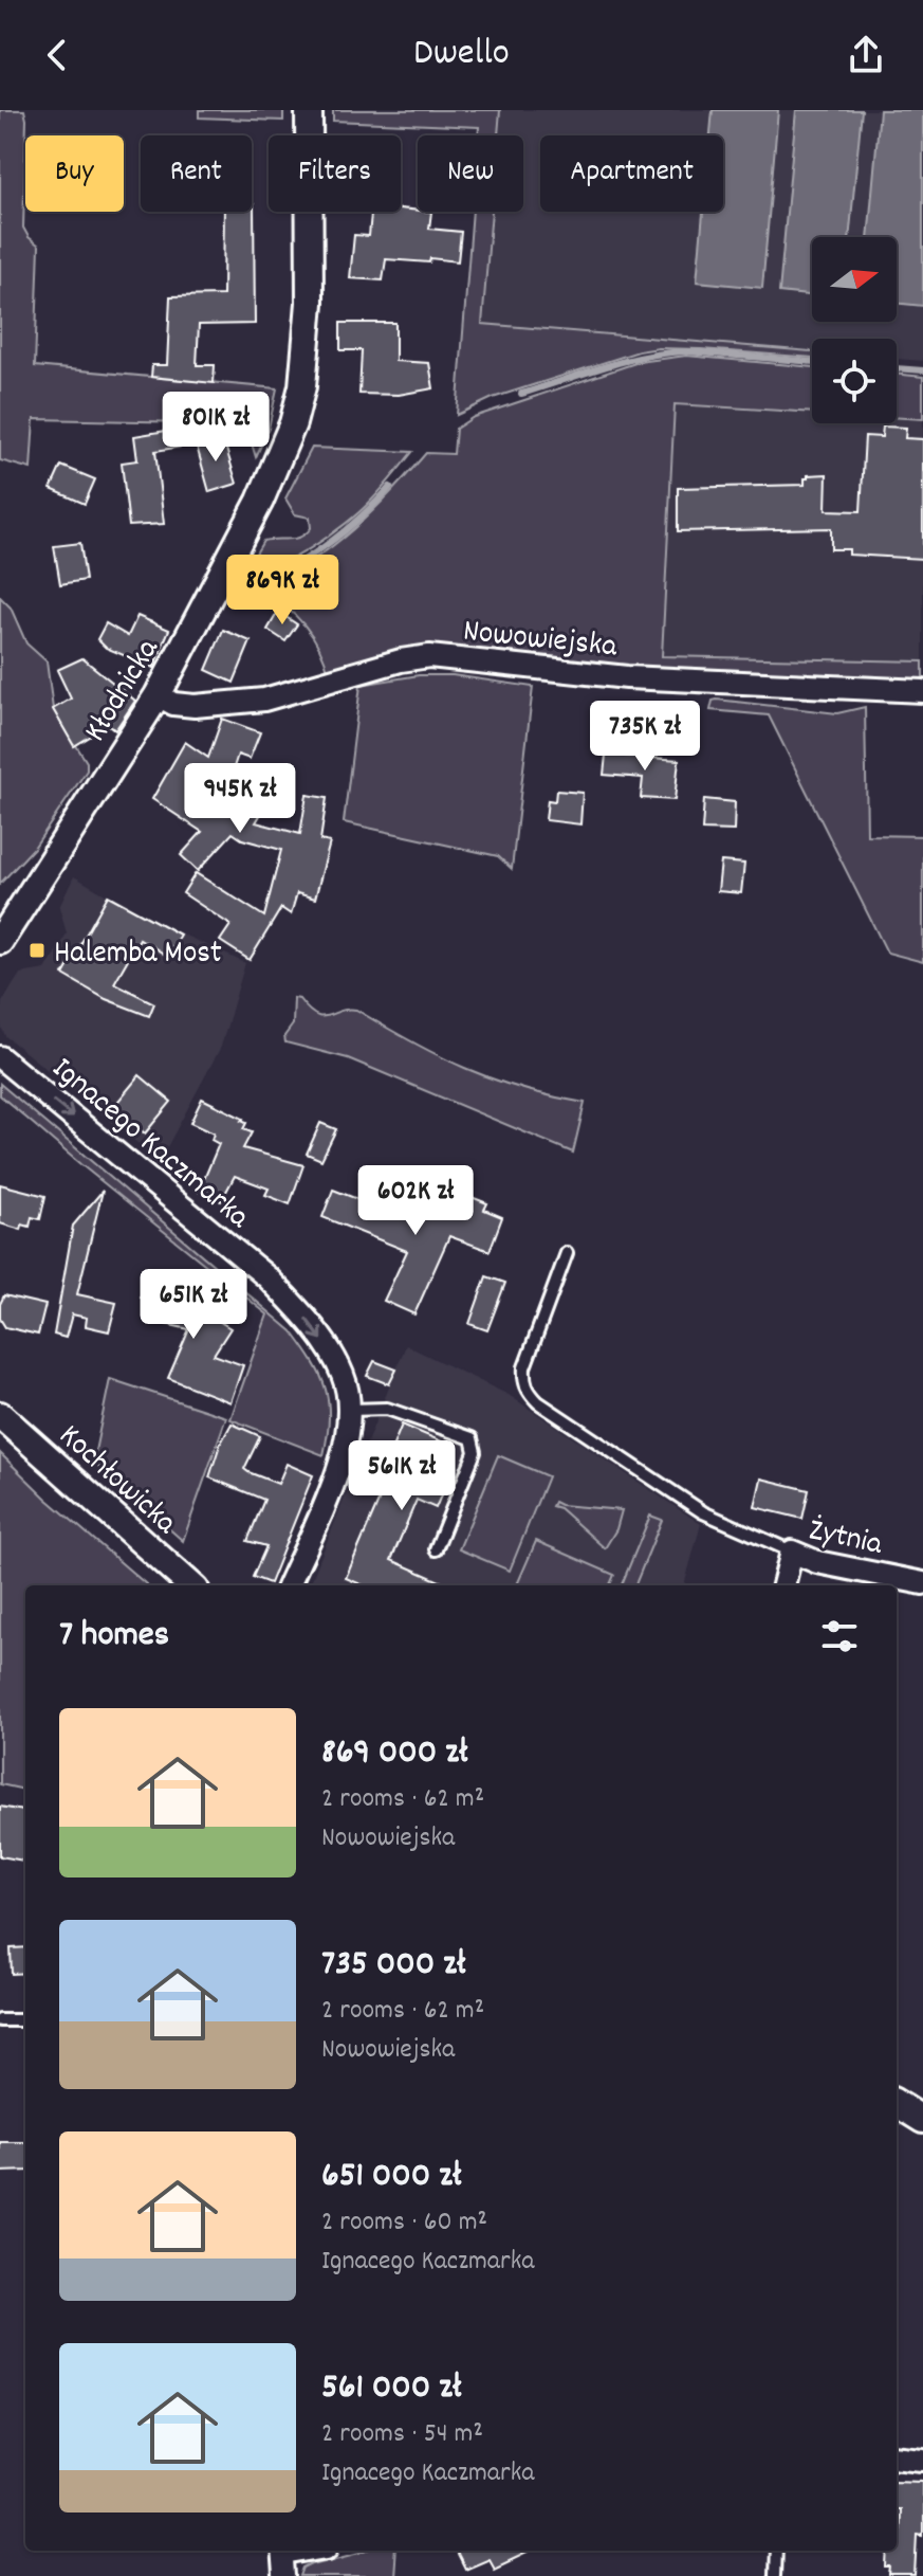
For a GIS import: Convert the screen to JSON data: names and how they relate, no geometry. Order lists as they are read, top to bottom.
{
  "streets": {
    "street": [
      "Nowowiejska",
      "Kłodnicka",
      "Ignacego Kaczmarka",
      "Kochłowicka",
      "Żytnia"
    ]
  },
  "crossings": [
    ["Nowowiejska", "Kłodnicka"]
  ],
  "one_way": ["Ignacego Kaczmarka"],
  "places": {
    "transit": ["Halemba Most"]
  },
  "north": "right",
  "page": {
    "header": "Dwello",
    "chip": [
      "Buy",
      "Rent",
      "Filters",
      "New",
      "Apartment"
    ],
    "price": [
      "801K zł",
      "869K zł",
      "735K zł",
      "945K zł",
      "602K zł",
      "651K zł",
      "561K zł"
    ],
    "heading": "7 homes",
    "list": [
      {
        "name": "869 000 zł",
        "note": "2 rooms · 62 m² · Nowowiejska"
      },
      {
        "name": "735 000 zł",
        "note": "2 rooms · 62 m² · Nowowiejska"
      },
      {
        "name": "651 000 zł",
        "note": "2 rooms · 60 m² · Ignacego Kaczmarka"
      },
      {
        "name": "561 000 zł",
        "note": "2 rooms · 54 m² · Ignacego Kaczmarka"
      }
    ]
  }
}
